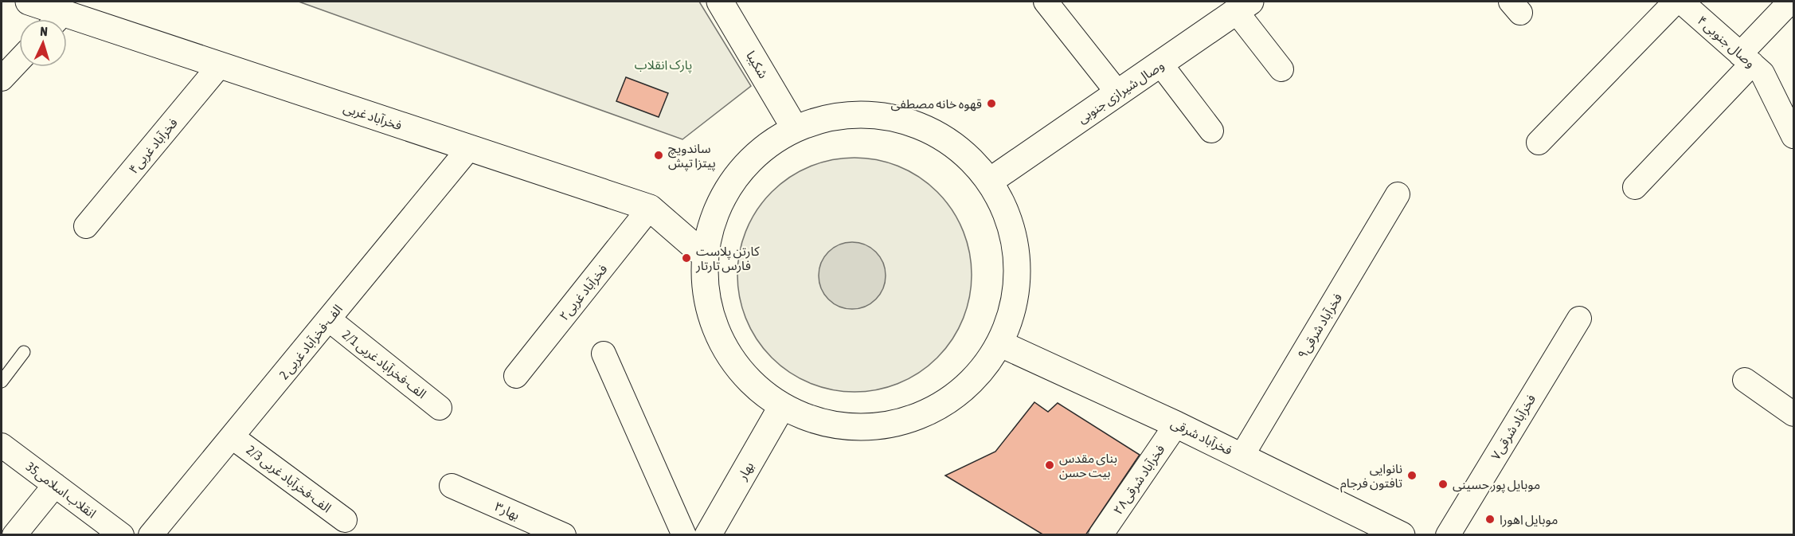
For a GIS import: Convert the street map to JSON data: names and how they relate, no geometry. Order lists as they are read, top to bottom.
{
  "streets": {
    "main road": [
      "شکیبا",
      "وصال شیرازی جنوبی",
      "فخرآباد غربی",
      "فخرآباد شرقی",
      "بهار"
    ],
    "street": [
      "وصال جنوبی ۴",
      "۴فخرآباد غربی",
      "۲فخرآباد غربی",
      "فخرآباد شرقی۹",
      "2 الف-فخرآباد غربی",
      "2/1 الف-فخرآباد غربی",
      "فخرآباد شرقی۷",
      "2/3 الف-فخرآباد غربی",
      "فخرآباد شرقی۲۸",
      "35انقلاب اسلامی",
      "بهار۳"
    ]
  },
  "crossings": [
    ["فخرآباد غربی", "۴فخرآباد غربی"],
    ["فخرآباد غربی", "۲فخرآباد غربی"],
    ["فخرآباد غربی", "2 الف-فخرآباد غربی"],
    ["فخرآباد شرقی۹", "فخرآباد شرقی"],
    ["2 الف-فخرآباد غربی", "2/1 الف-فخرآباد غربی"],
    ["2 الف-فخرآباد غربی", "2/3 الف-فخرآباد غربی"],
    ["فخرآباد شرقی", "فخرآباد شرقی۲۸"]
  ],
  "parks": ["پارک انقلاب"],
  "places": [
    "قهوه خانه مصطفی",
    "ساندویچ پیتزا تپش",
    "کارتن پلاست فارس تارتار",
    "بنای مقدس بیت حسن",
    "نانوایی تافتون فرجام",
    "موبایل پور حسینی",
    "موبایل اهورا"
  ],
  "north": "top"
}
